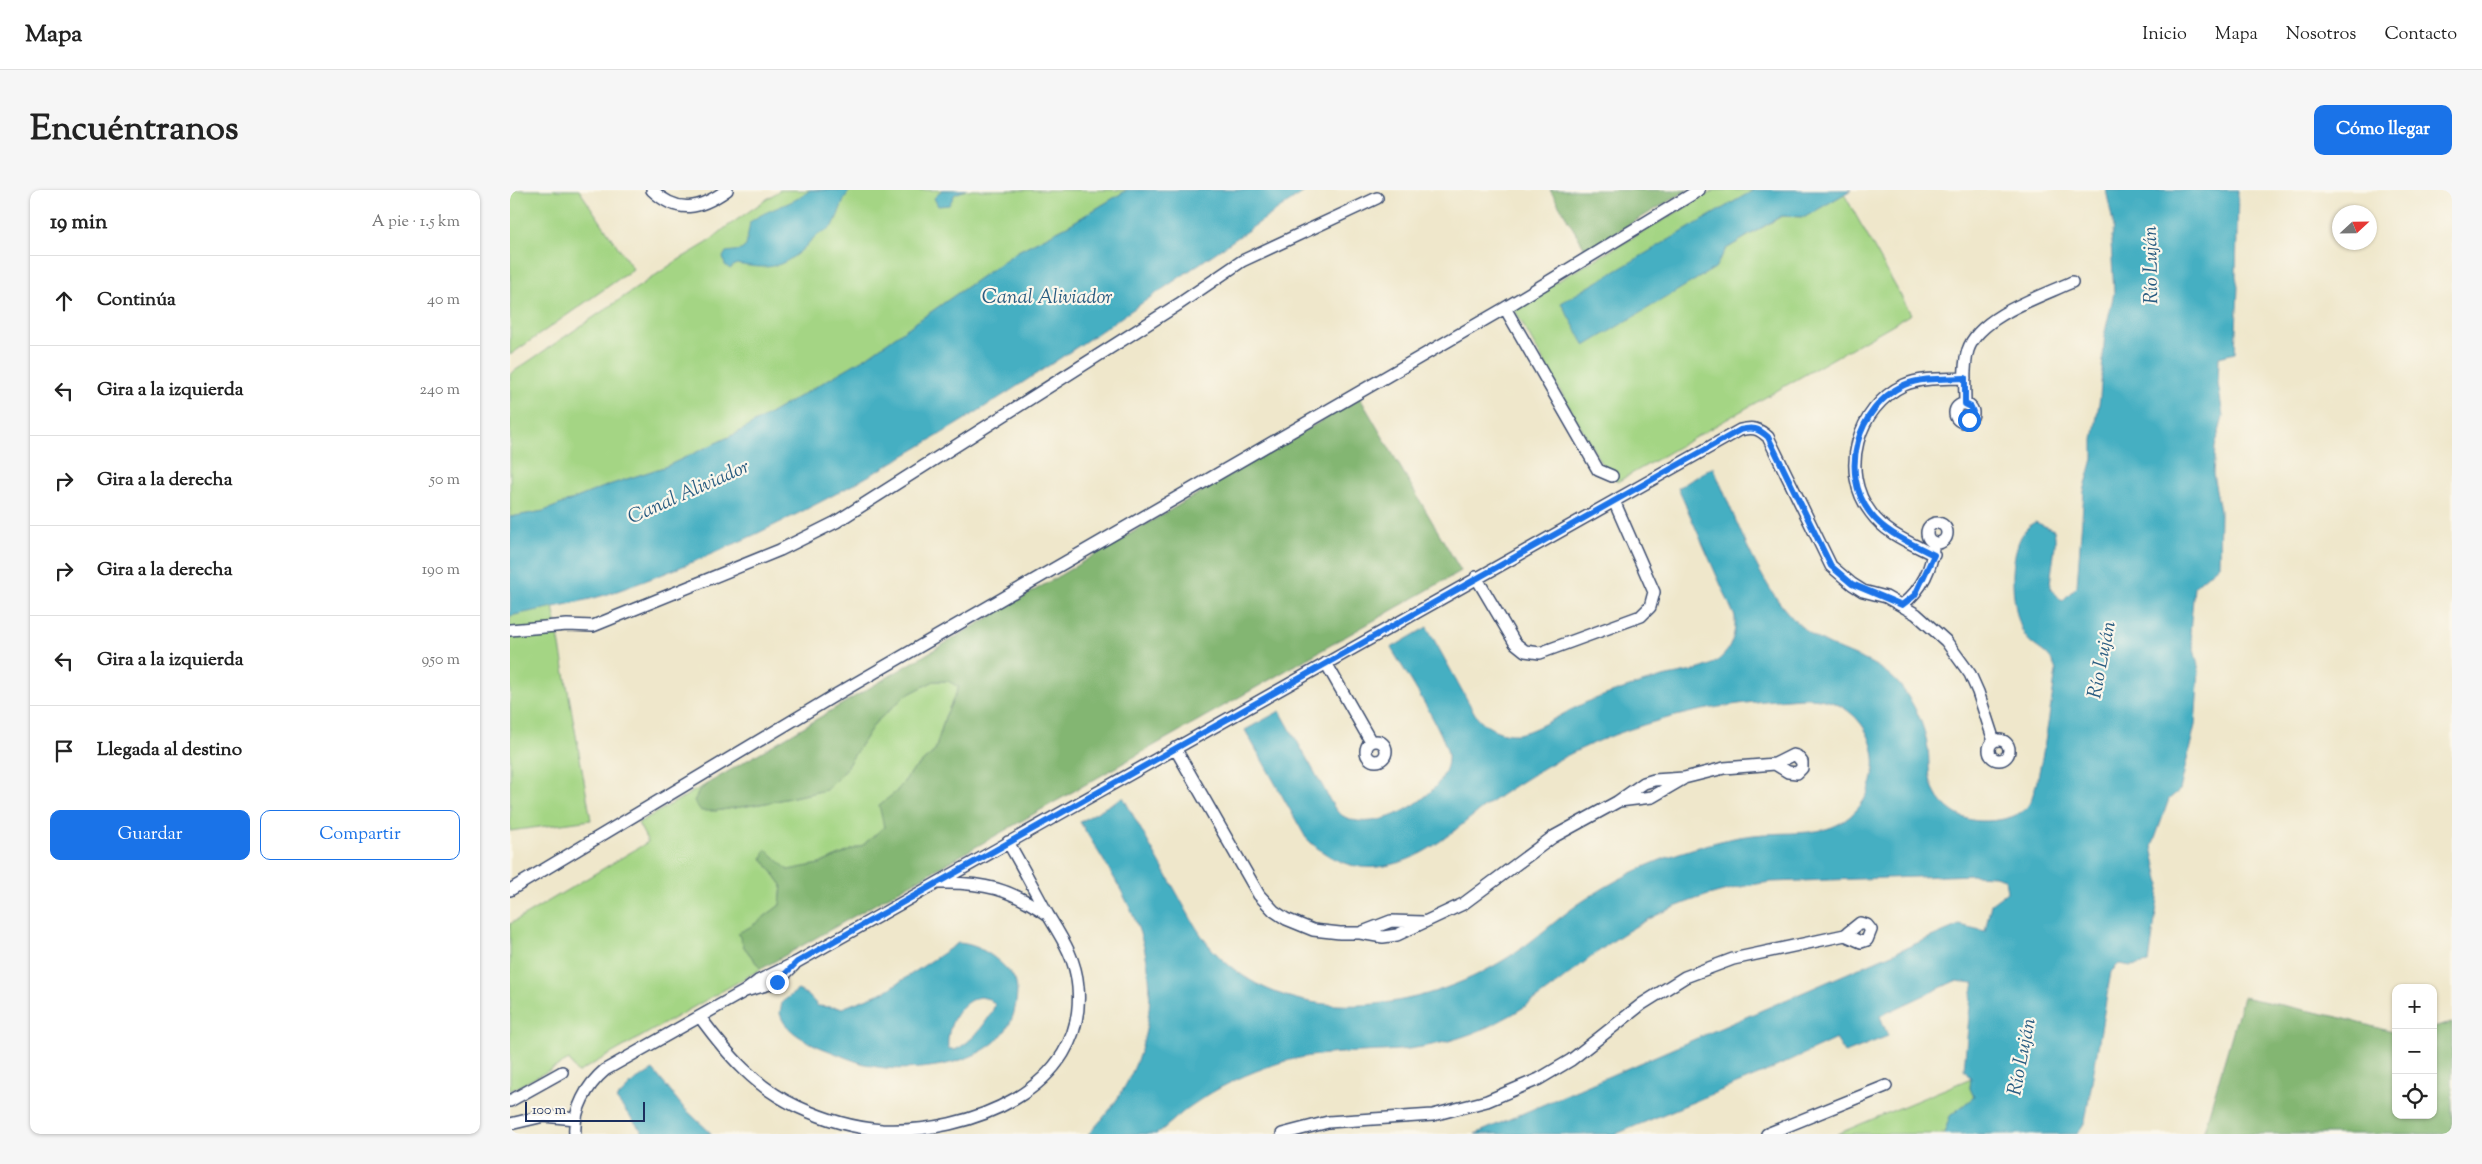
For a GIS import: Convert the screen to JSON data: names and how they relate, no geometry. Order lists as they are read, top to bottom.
{
  "water": ["Río Luján", "Canal Aliviador"],
  "scale_bar": "100 m",
  "north": "right",
  "page": {
    "header": "Mapa",
    "nav": [
      "Inicio",
      "Mapa",
      "Nosotros",
      "Contacto"
    ],
    "title": "Encuéntranos",
    "buttons": [
      "Cómo llegar",
      ["Guardar", "Compartir"]
    ],
    "heading": ["19 min", "A pie · 1.5 km"],
    "list": [
      ["Continúa", "40 m"],
      ["Gira a la izquierda", "240 m"],
      ["Gira a la derecha", "50 m"],
      ["Gira a la derecha", "190 m"],
      ["Gira a la izquierda", "950 m"],
      "Llegada al destino"
    ],
    "map_buttons": ["+", "−"],
    "scale": "100 m"
  }
}
